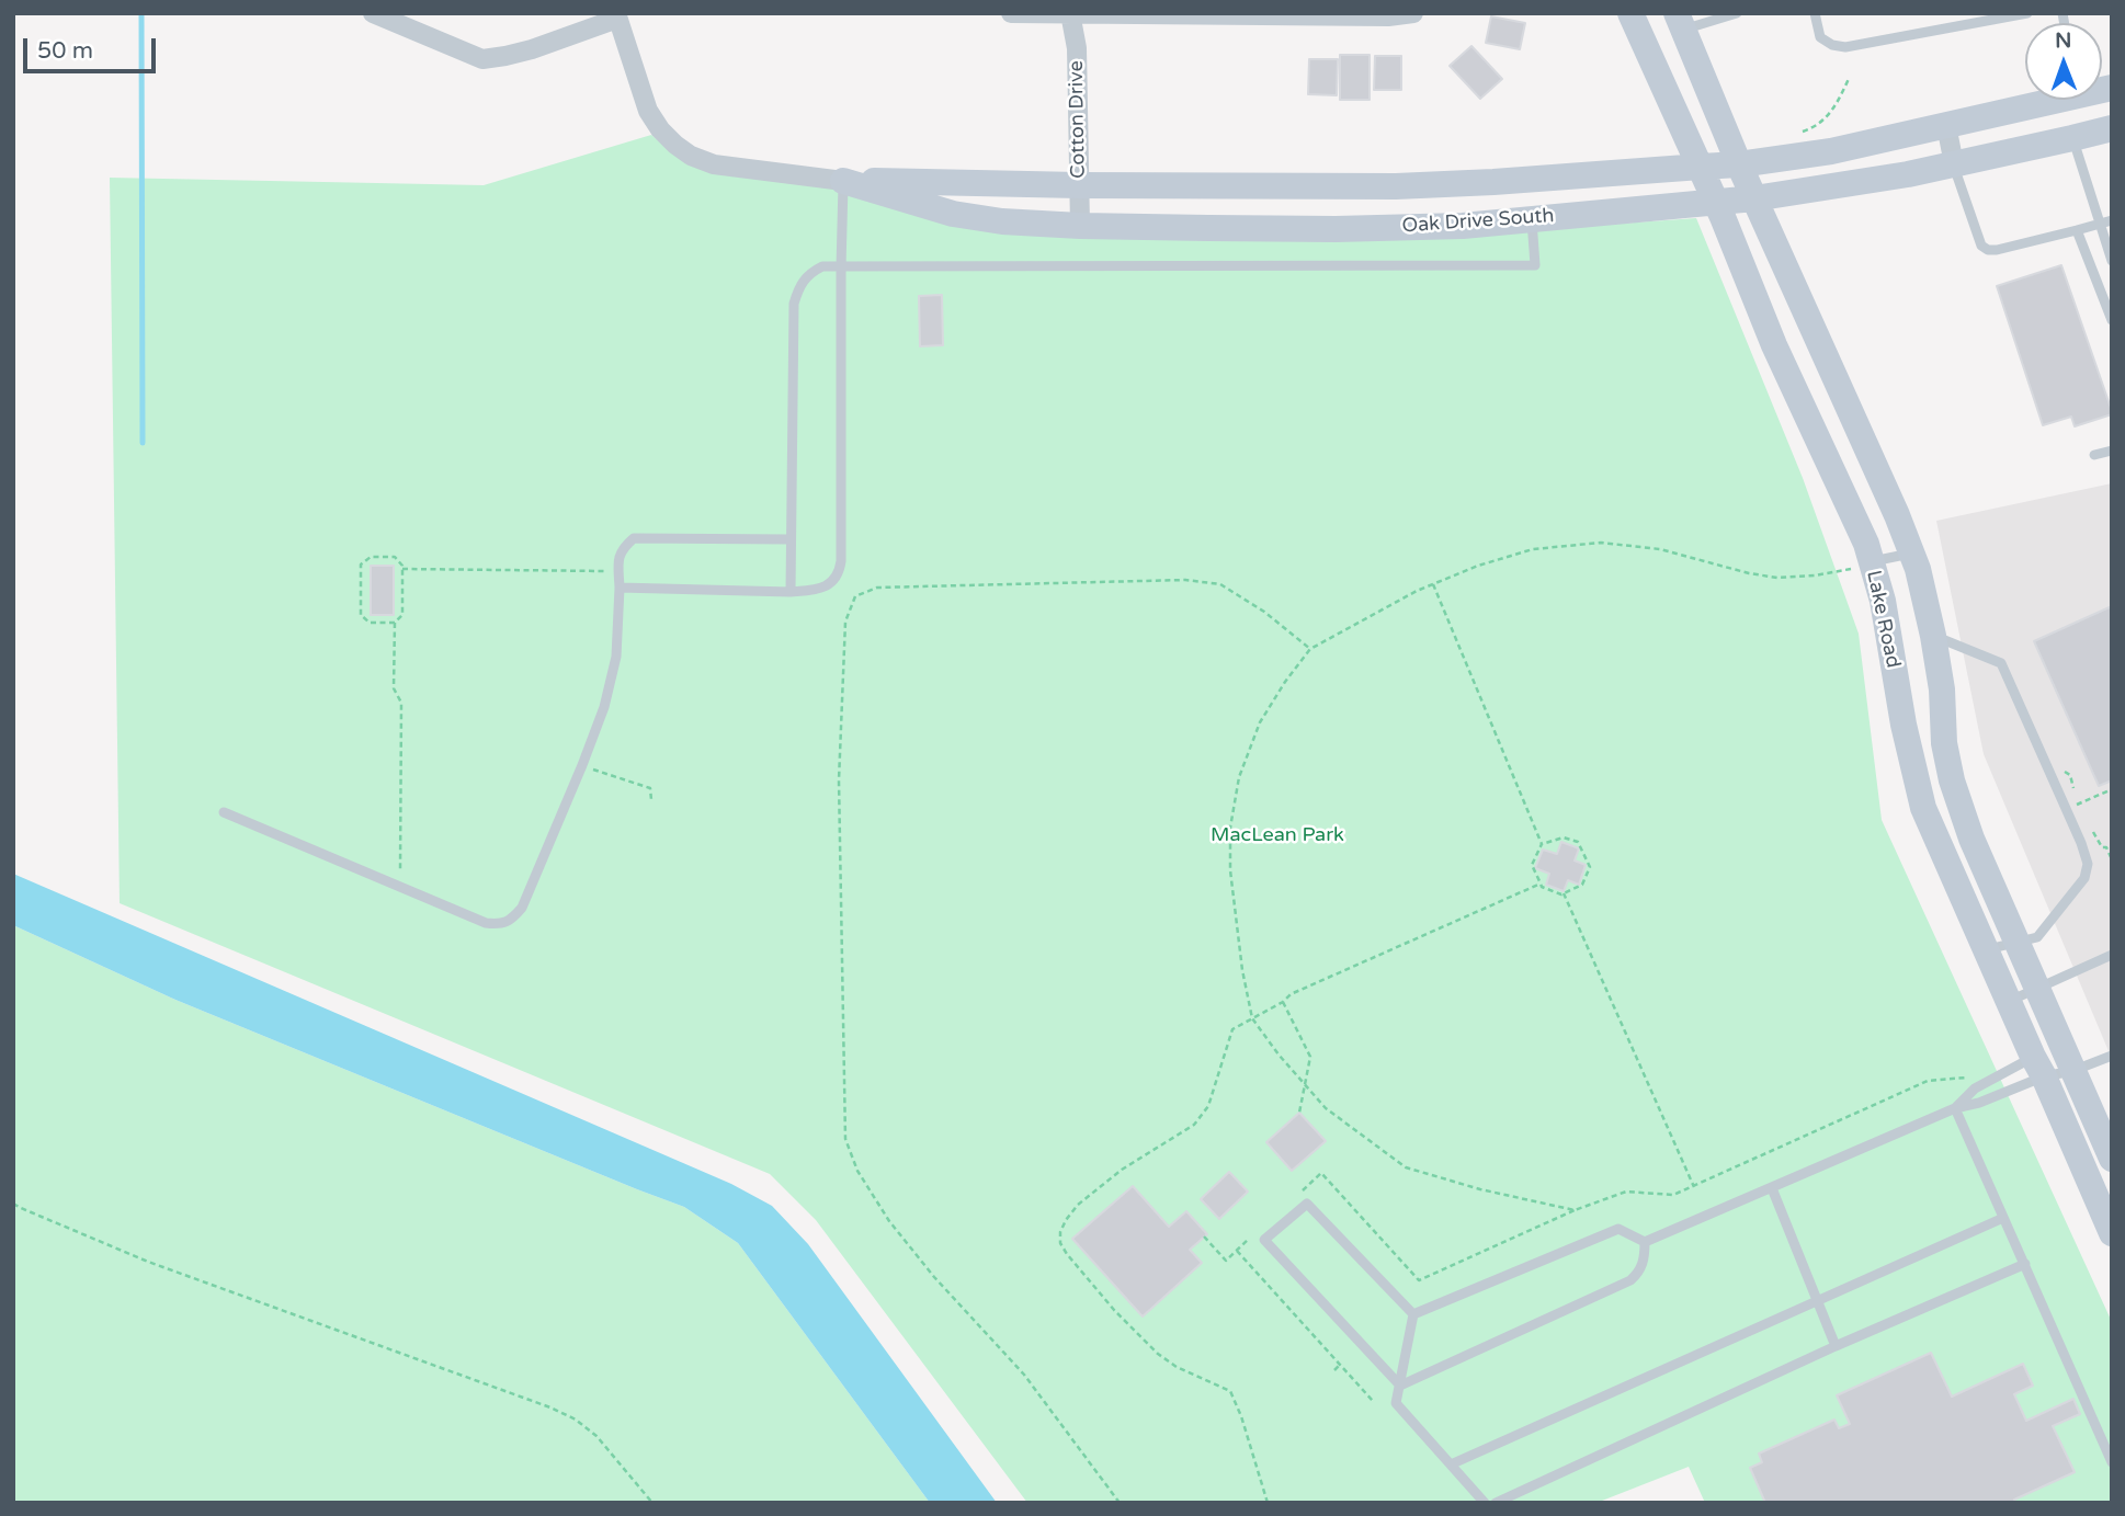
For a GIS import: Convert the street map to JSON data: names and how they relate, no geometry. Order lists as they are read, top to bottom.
{
  "streets": {
    "street": ["Cotton Drive", "Oak Drive South", "Lake Road"]
  },
  "crossings": [
    ["Cotton Drive", "Oak Drive South"],
    ["Oak Drive South", "Lake Road"]
  ],
  "parks": ["MacLean Park"],
  "scale_bar": "50 m",
  "north": "top"
}
